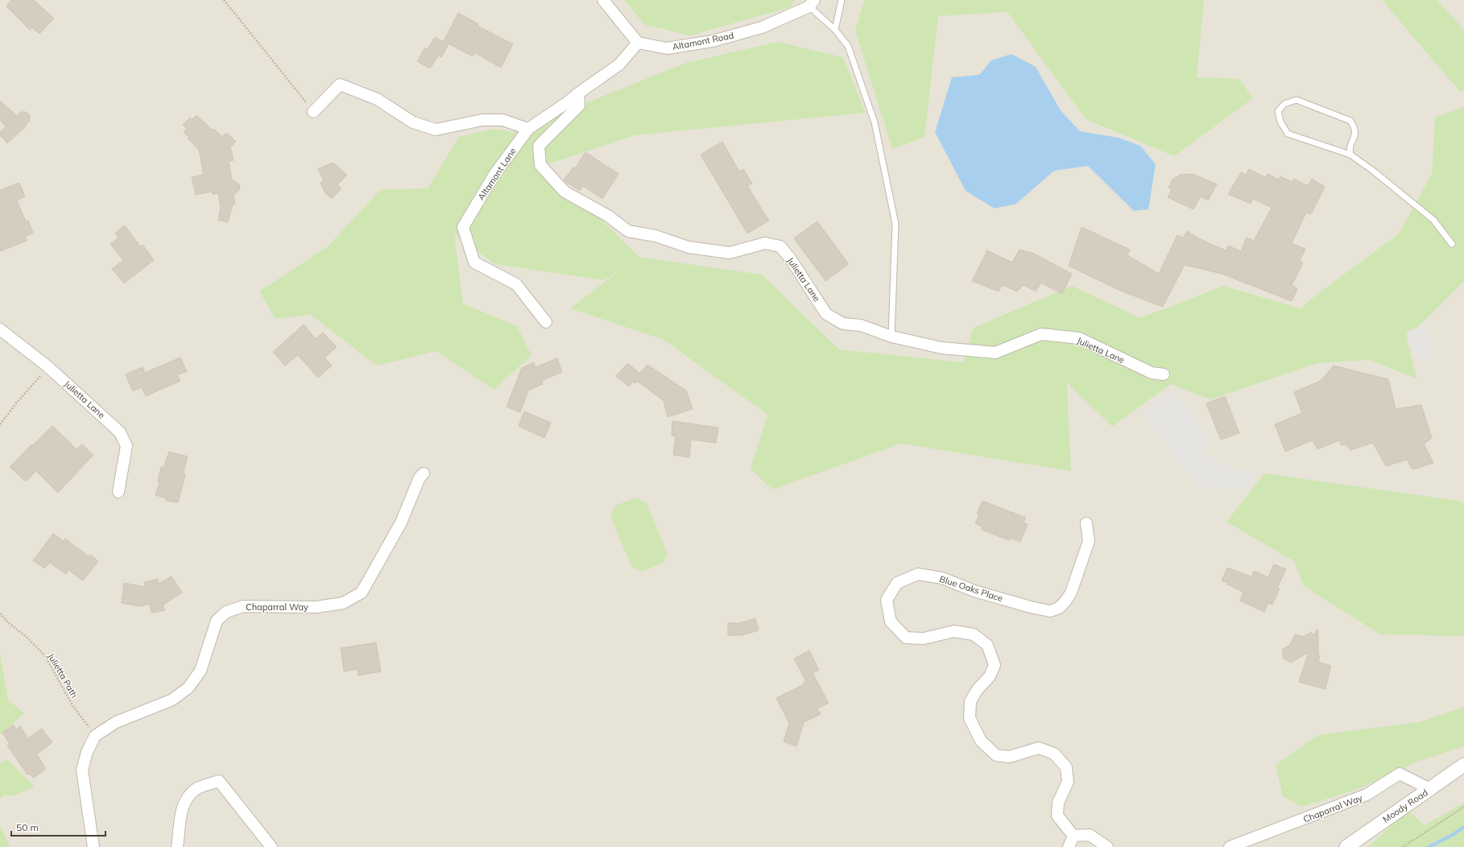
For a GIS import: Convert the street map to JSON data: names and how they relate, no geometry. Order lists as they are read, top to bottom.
{
  "streets": {
    "street": [
      "Altamont Road",
      "Altamont Lane",
      "Julietta Lane",
      "Blue Oaks Place",
      "Chaparral Way",
      "Moody Road"
    ],
    "path": ["Julietta Path"]
  },
  "crossings": [
    ["Altamont Road", "Altamont Lane"],
    ["Altamont Lane", "Julietta Lane"],
    ["Chaparral Way", "Julietta Path"],
    ["Chaparral Way", "Moody Road"]
  ],
  "scale_bar": "50 m"
}
